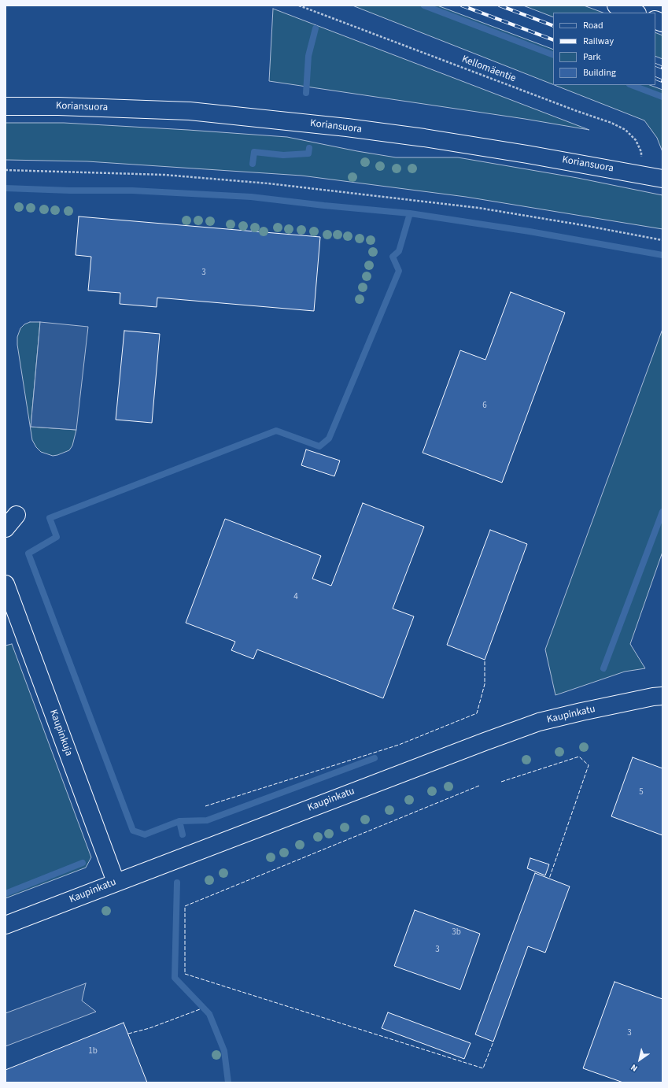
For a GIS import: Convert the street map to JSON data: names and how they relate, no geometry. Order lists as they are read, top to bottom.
{
  "streets": {
    "street": ["Koriansuora", "Kaupinkatu", "Kaupinkuja"],
    "path": ["Kellomäentie"]
  },
  "crossings": [
    ["Kellomäentie", "Koriansuora"],
    ["Kaupinkatu", "Kaupinkuja"]
  ],
  "house_numbers": [
    "3",
    "6",
    "4",
    "5",
    "3b",
    "3",
    "3",
    "1b"
  ],
  "legend": [
    "Road",
    "Railway",
    "Park",
    "Building"
  ],
  "north": "bottom left"
}
